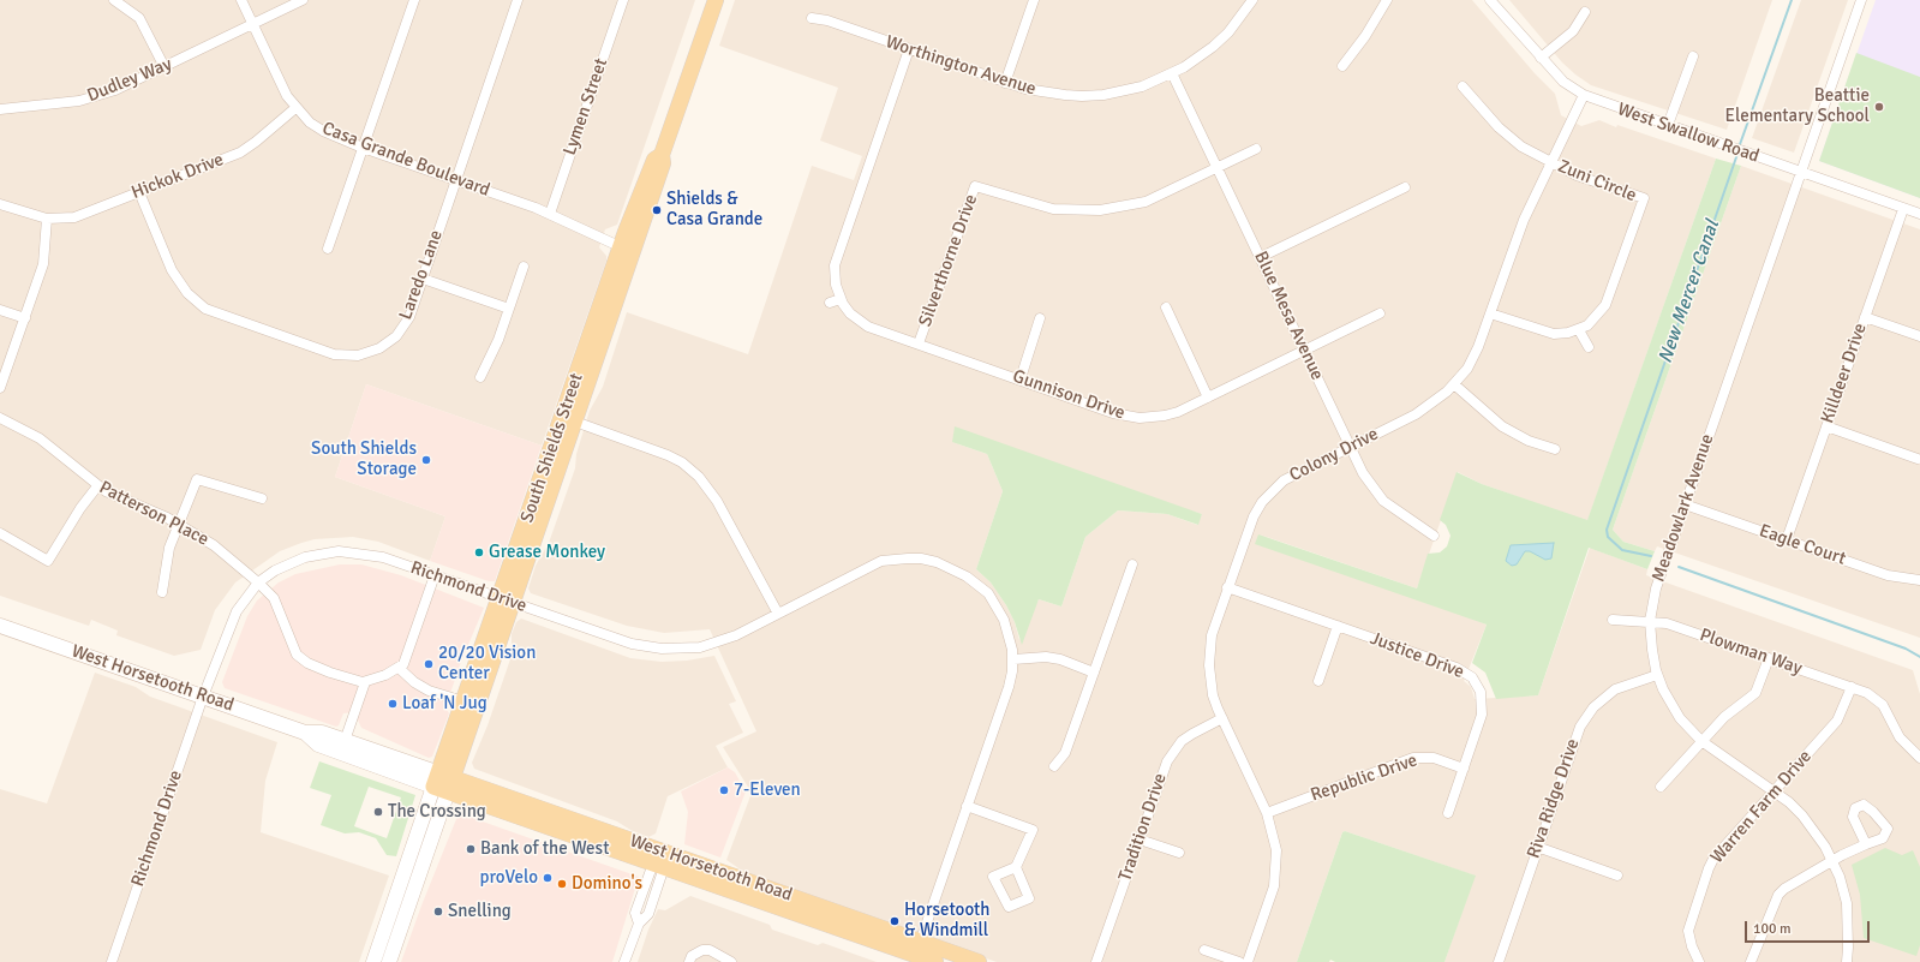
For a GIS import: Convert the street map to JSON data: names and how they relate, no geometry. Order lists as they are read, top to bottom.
{
  "streets": {
    "main road": ["South Shields Street", "West Horsetooth Road"],
    "street": [
      "Worthington Avenue",
      "Dudley Way",
      "Lymen Street",
      "West Swallow Road",
      "Casa Grande Boulevard",
      "Hickok Drive",
      "Zuni Circle",
      "Silverthorne Drive",
      "Laredo Lane",
      "Blue Mesa Avenue",
      "Killdeer Drive",
      "Gunnison Drive",
      "Colony Drive",
      "Meadowlark Avenue",
      "Patterson Place",
      "Eagle Court",
      "Richmond Drive",
      "Plowman Way",
      "Justice Drive",
      "Republic Drive",
      "Riva Ridge Drive",
      "Warren Farm Drive",
      "Tradition Drive"
    ]
  },
  "crossings": [
    ["Worthington Avenue", "Blue Mesa Avenue"],
    ["Worthington Avenue", "Gunnison Drive"],
    ["Dudley Way", "Casa Grande Boulevard"],
    ["Lymen Street", "Casa Grande Boulevard"],
    ["West Swallow Road", "Killdeer Drive"],
    ["West Swallow Road", "Colony Drive"],
    ["West Swallow Road", "Meadowlark Avenue"],
    ["Casa Grande Boulevard", "Hickok Drive"],
    ["Casa Grande Boulevard", "Laredo Lane"],
    ["Casa Grande Boulevard", "South Shields Street"],
    ["Hickok Drive", "Laredo Lane"],
    ["Zuni Circle", "Colony Drive"],
    ["Silverthorne Drive", "Blue Mesa Avenue"],
    ["Silverthorne Drive", "Gunnison Drive"],
    ["Blue Mesa Avenue", "Gunnison Drive"],
    ["Blue Mesa Avenue", "Colony Drive"],
    ["Killdeer Drive", "Eagle Court"],
    ["South Shields Street", "Richmond Drive"],
    ["South Shields Street", "West Horsetooth Road"],
    ["Colony Drive", "Justice Drive"],
    ["Colony Drive", "Republic Drive"],
    ["Colony Drive", "Tradition Drive"],
    ["Meadowlark Avenue", "Eagle Court"],
    ["Meadowlark Avenue", "Plowman Way"],
    ["Meadowlark Avenue", "Riva Ridge Drive"],
    ["Meadowlark Avenue", "Warren Farm Drive"],
    ["Patterson Place", "Richmond Drive"],
    ["Richmond Drive", "West Horsetooth Road"],
    ["Plowman Way", "Warren Farm Drive"],
    ["Justice Drive", "Republic Drive"]
  ],
  "water": ["New Mercer Canal"],
  "places": [
    "Beattie Elementary School",
    "Shields & Casa Grande",
    "South Shields Storage",
    "Grease Monkey",
    "20/20 Vision Center",
    "Loaf 'N Jug",
    "7-Eleven",
    "The Crossing",
    "Bank of the West",
    "proVelo",
    "Domino's",
    "Snelling",
    "Horsetooth & Windmill"
  ],
  "scale_bar": "100 m"
}
